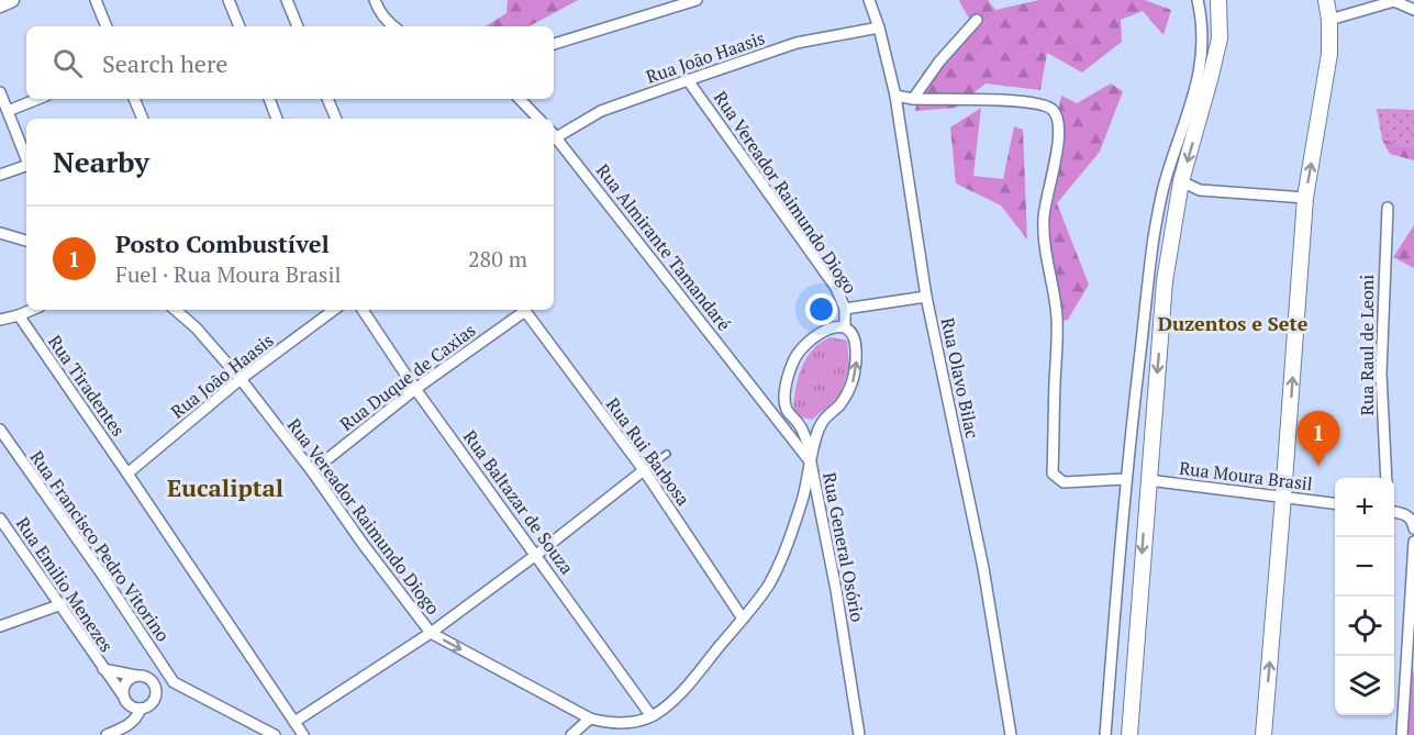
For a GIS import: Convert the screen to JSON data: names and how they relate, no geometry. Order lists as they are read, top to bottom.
{
  "streets": {
    "street": [
      "Rua João Haasis",
      "Rua Vereador Raimundo Diogo",
      "Rua Almirante Tamandaré",
      "Rua Raul de Leoni",
      "Rua Duque de Caxias",
      "Rua Olavo Bilac",
      "Rua Tiradentes",
      "Rua Rui Barbosa",
      "Rua Moura Brasil",
      "Rua Baltazar de Souza",
      "Rua Francisco Pedro Vitorino",
      "Rua General Osório",
      "Rua Emilio Menezes"
    ]
  },
  "crossings": [
    ["Rua João Haasis", "Rua Vereador Raimundo Diogo"],
    ["Rua João Haasis", "Rua Olavo Bilac"],
    ["Rua João Haasis", "Rua Tiradentes"],
    ["Rua Vereador Raimundo Diogo", "Rua Duque de Caxias"],
    ["Rua Vereador Raimundo Diogo", "Rua Rui Barbosa"],
    ["Rua Vereador Raimundo Diogo", "Rua Baltazar de Souza"],
    ["Rua Vereador Raimundo Diogo", "Rua General Osório"],
    ["Rua Almirante Tamandaré", "Rua General Osório"],
    ["Rua Duque de Caxias", "Rua Baltazar de Souza"]
  ],
  "districts": ["Duzentos e Sete", "Eucaliptal"],
  "page": {
    "search": "Search here",
    "heading": "Nearby",
    "list": [
      {
        "mark": "1",
        "name": "Posto Combustível",
        "note": "Fuel · Rua Moura Brasil",
        "value": "280 m"
      }
    ],
    "pins": "1",
    "map_buttons": ["+", "−"]
  }
}
